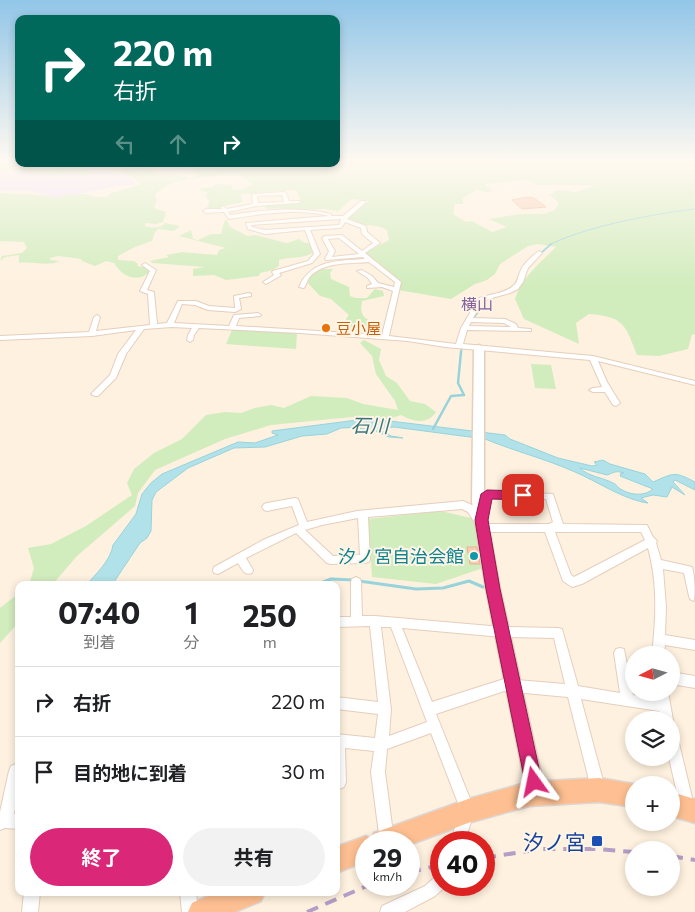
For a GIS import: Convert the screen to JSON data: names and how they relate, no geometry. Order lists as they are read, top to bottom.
{
  "districts": ["横山"],
  "water": ["石川"],
  "places": {
    "other": ["豆小屋", "汐ノ宮自治会館"],
    "transit": ["汐ノ宮"]
  },
  "north": "left",
  "page": {
    "turn": ["220 m", "右折"],
    "eta": [
      "07:40",
      "到着",
      "1",
      "分",
      "250",
      "m"
    ],
    "map_buttons": ["+", "−"],
    "list": [
      {
        "name": "右折",
        "value": "220 m"
      },
      {
        "name": "目的地に到着",
        "value": "30 m"
      }
    ],
    "buttons": ["終了", "共有"],
    "speed": "29 km/h",
    "limit": "40"
  }
}
